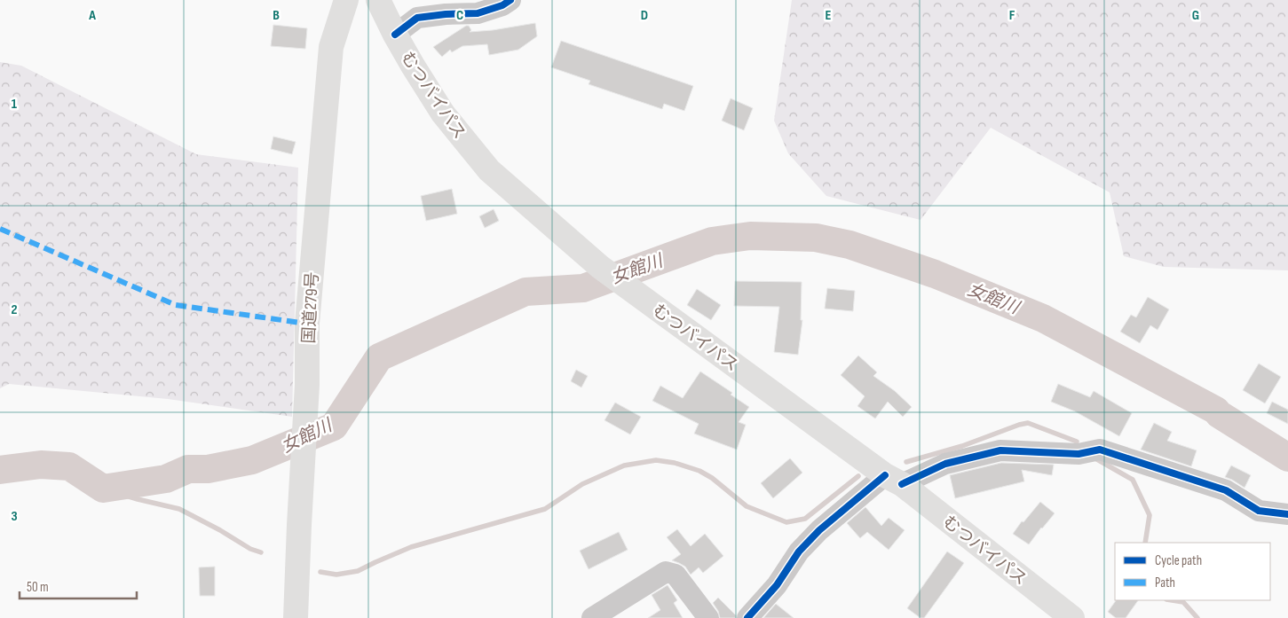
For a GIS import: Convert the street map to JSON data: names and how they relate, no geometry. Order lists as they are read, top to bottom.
{
  "streets": {
    "highway": ["むつバイパス", "国道279号"]
  },
  "water": ["女館川"],
  "legend": ["Cycle path", "Path"],
  "scale_bar": "50 m",
  "grid": {
    "columns": [
      "A",
      "B",
      "C",
      "D",
      "E",
      "F",
      "G"
    ],
    "rows": ["1", "2", "3"]
  }
}
